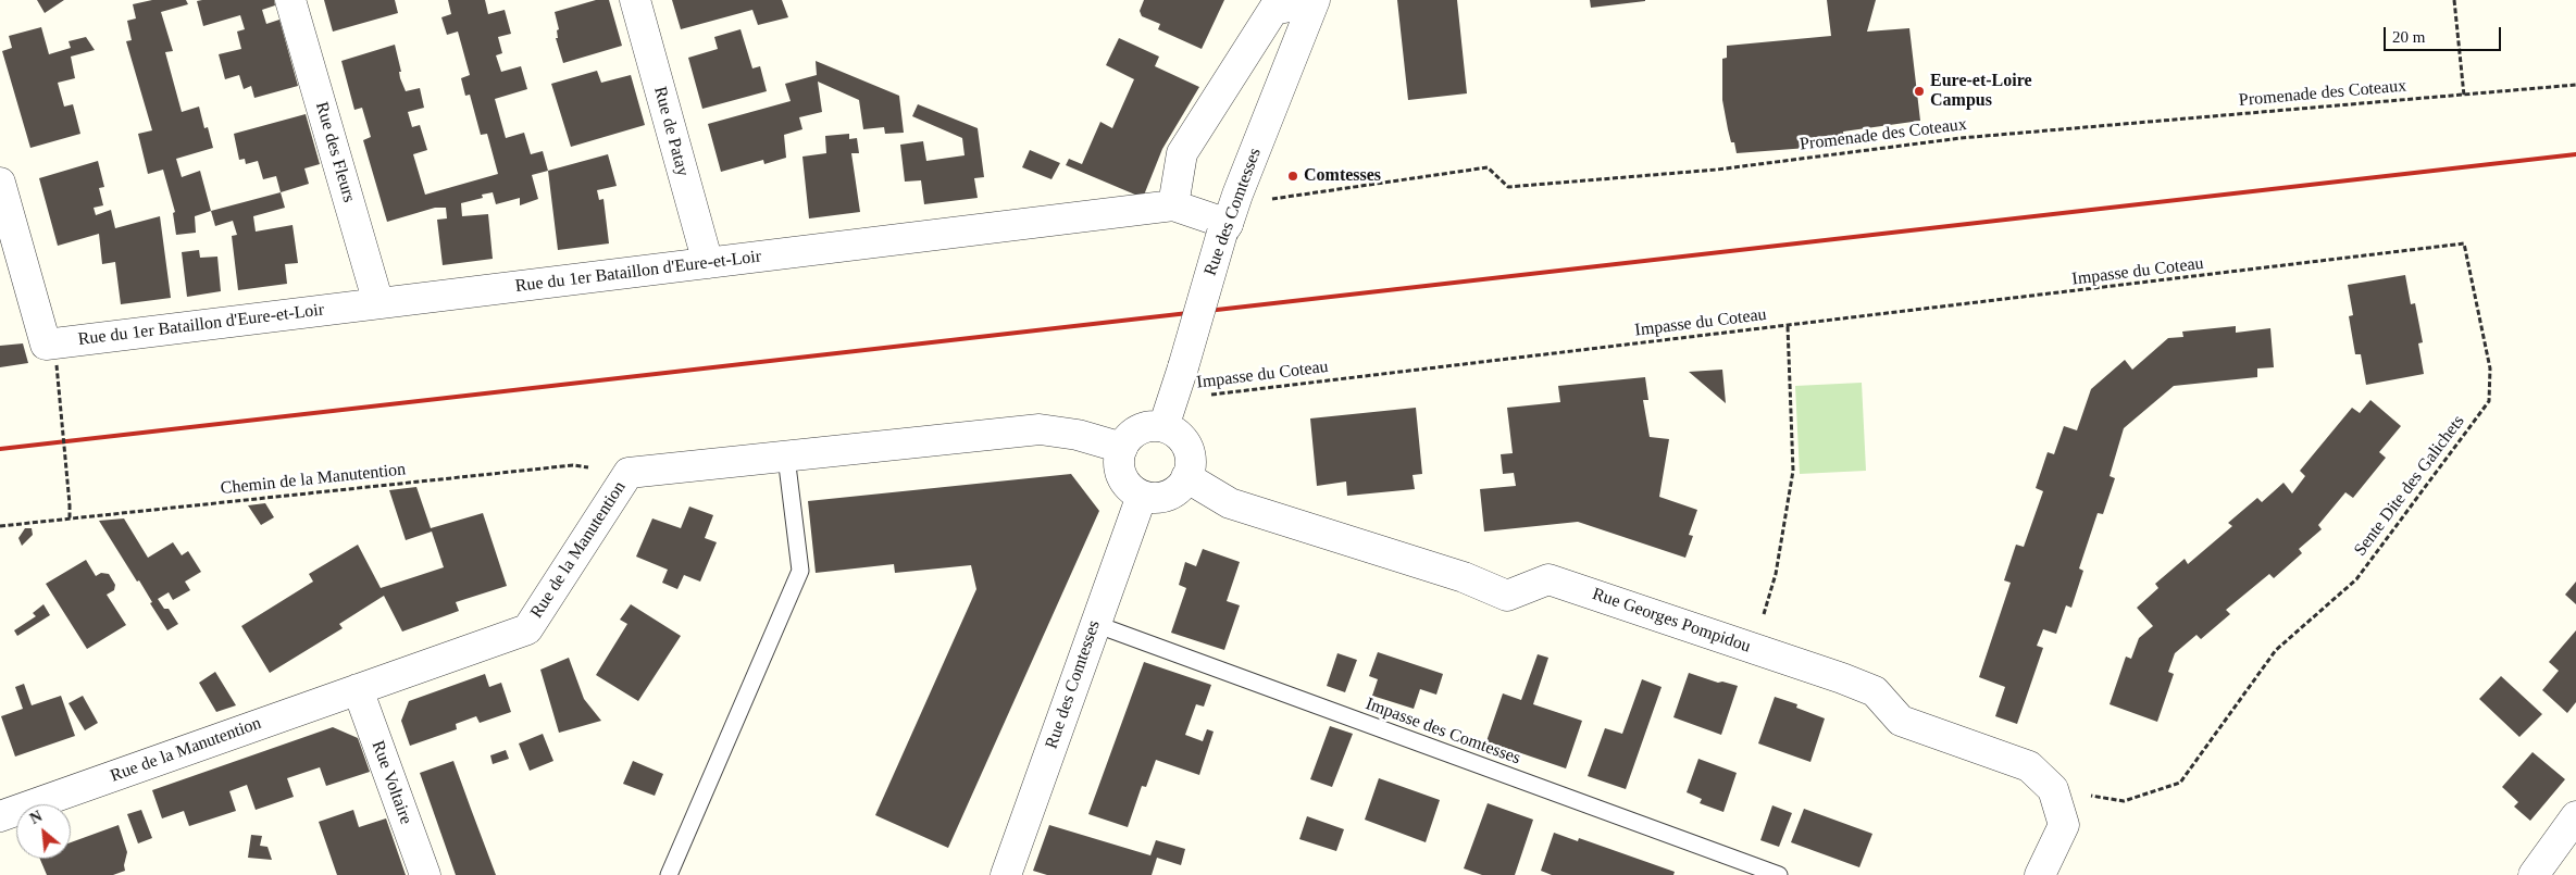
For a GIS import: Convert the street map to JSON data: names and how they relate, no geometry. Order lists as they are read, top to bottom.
{
  "streets": {
    "street": [
      "Rue de Patay",
      "Rue des Fleurs",
      "Rue des Comtesses",
      "Rue du 1er Bataillon d'Eure-et-Loir",
      "Rue de la Manutention",
      "Rue Georges Pompidou",
      "Rue Voltaire"
    ],
    "lane": ["Impasse des Comtesses"],
    "path": [
      "Promenade des Coteaux",
      "Impasse du Coteau",
      "Chemin de la Manutention",
      "Sente Dite des Galichets"
    ]
  },
  "crossings": [
    ["Promenade des Coteaux", "Rue des Comtesses"],
    ["Rue de Patay", "Rue du 1er Bataillon d'Eure-et-Loir"],
    ["Rue des Fleurs", "Rue du 1er Bataillon d'Eure-et-Loir"],
    ["Rue des Comtesses", "Rue du 1er Bataillon d'Eure-et-Loir"],
    ["Rue des Comtesses", "Impasse du Coteau"],
    ["Rue des Comtesses", "Rue de la Manutention"],
    ["Rue des Comtesses", "Rue Georges Pompidou"],
    ["Rue des Comtesses", "Impasse des Comtesses"],
    ["Impasse du Coteau", "Sente Dite des Galichets"],
    ["Impasse du Coteau", "Rue de la Manutention"],
    ["Impasse du Coteau", "Rue Georges Pompidou"],
    ["Chemin de la Manutention", "Rue de la Manutention"],
    ["Sente Dite des Galichets", "Rue Georges Pompidou"],
    ["Rue de la Manutention", "Rue Georges Pompidou"],
    ["Rue de la Manutention", "Rue Voltaire"]
  ],
  "places": ["Eure-et-Loire Campus", "Comtesses"],
  "scale_bar": "20 m",
  "north": "top left"
}
